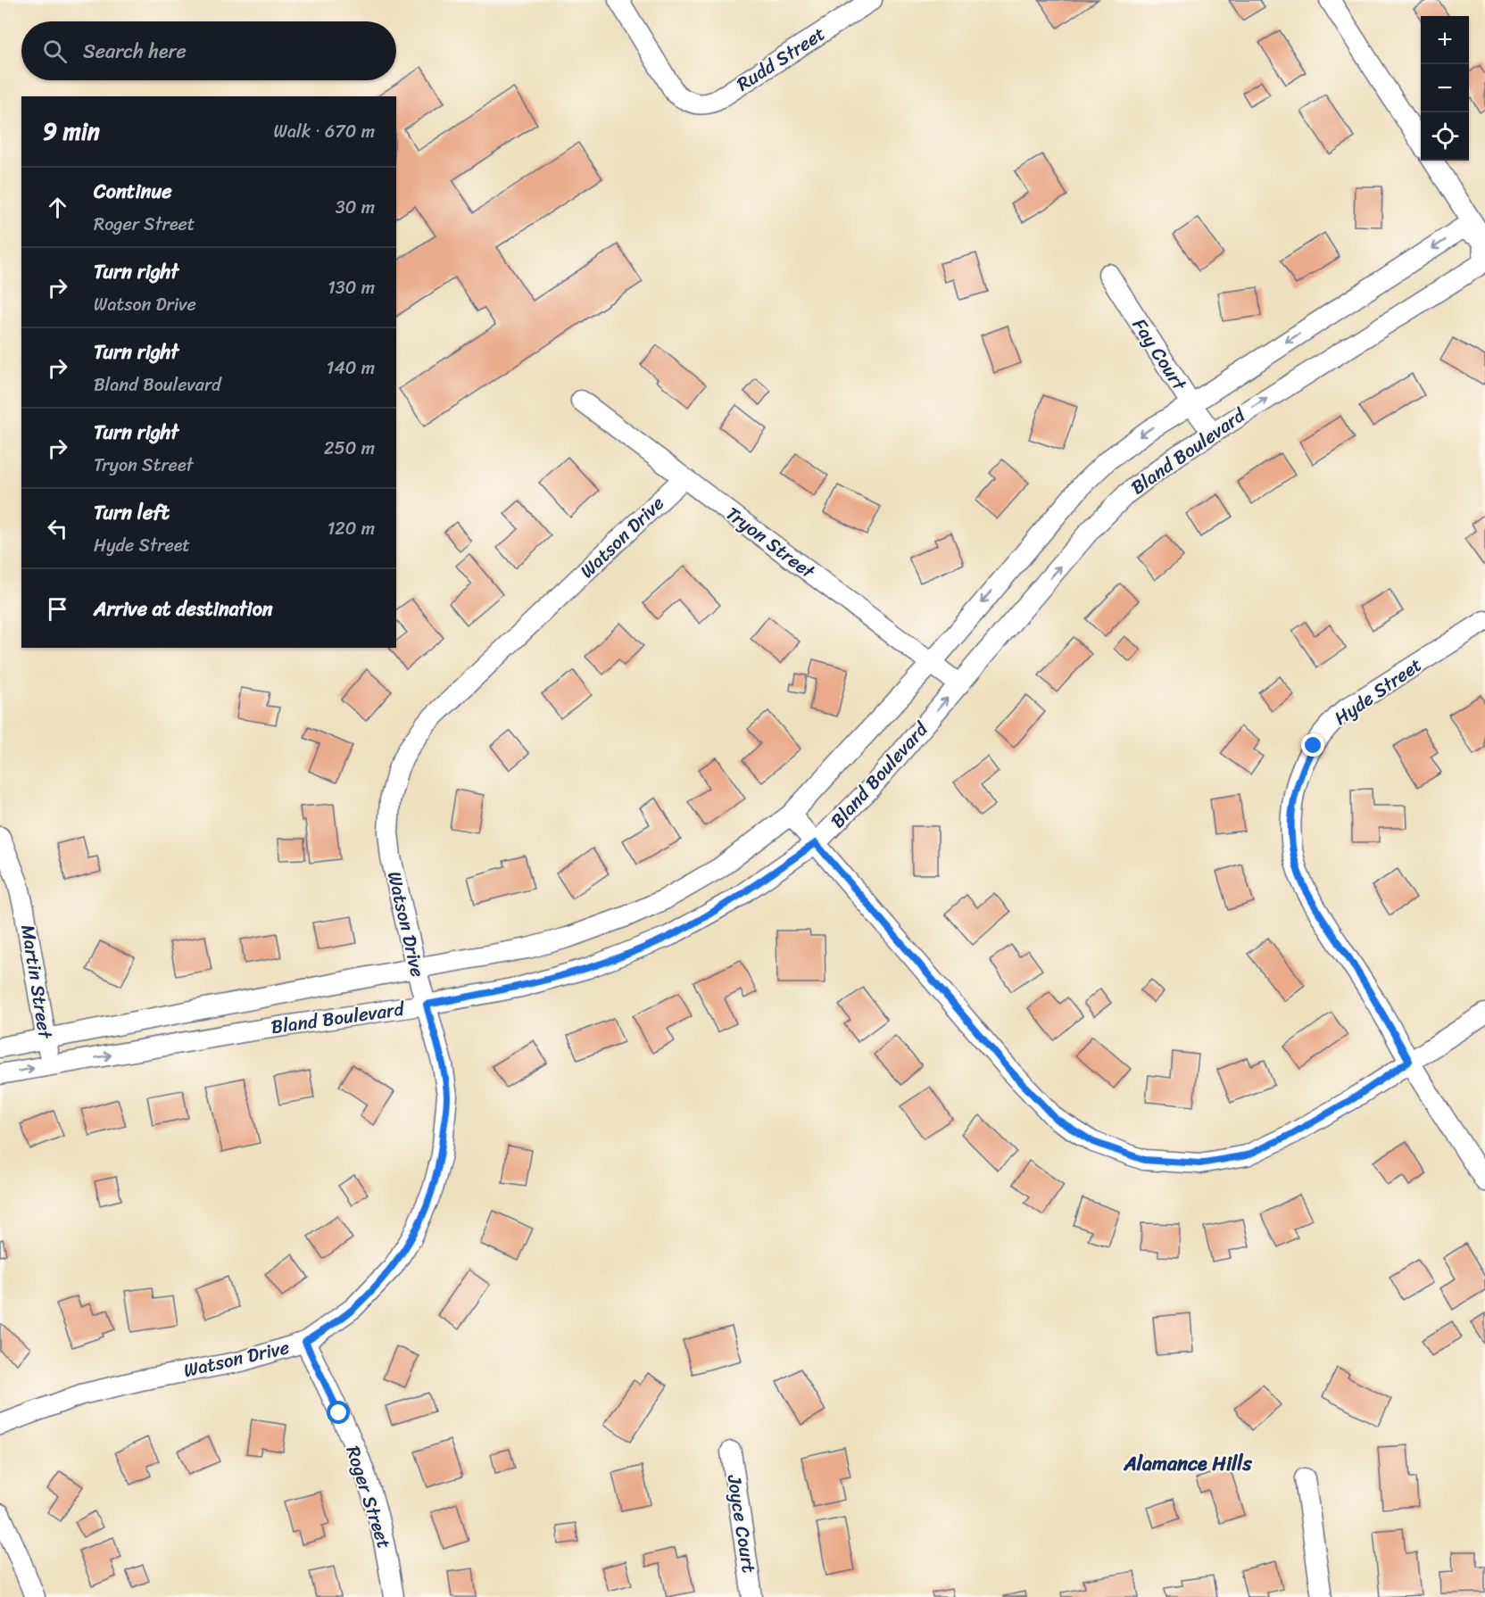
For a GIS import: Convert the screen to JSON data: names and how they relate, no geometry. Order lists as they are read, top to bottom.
{
  "streets": {
    "street": [
      "Rudd Street",
      "Fay Court",
      "Bland Boulevard",
      "Watson Drive",
      "Tryon Street",
      "Hyde Street",
      "Martin Street",
      "Roger Street",
      "Joyce Court"
    ]
  },
  "crossings": [
    ["Fay Court", "Bland Boulevard"],
    ["Bland Boulevard", "Watson Drive"],
    ["Bland Boulevard", "Tryon Street"],
    ["Bland Boulevard", "Martin Street"],
    ["Watson Drive", "Tryon Street"],
    ["Watson Drive", "Roger Street"]
  ],
  "districts": ["Alamance Hills"],
  "page": {
    "map_buttons": ["+", "−"],
    "search": "Search here",
    "heading": ["9 min", "Walk · 670 m"],
    "list": [
      ["Continue", "Roger Street", "30 m"],
      ["Turn right", "Watson Drive", "130 m"],
      ["Turn right", "Bland Boulevard", "140 m"],
      ["Turn right", "Tryon Street", "250 m"],
      ["Turn left", "Hyde Street", "120 m"],
      "Arrive at destination"
    ]
  }
}
